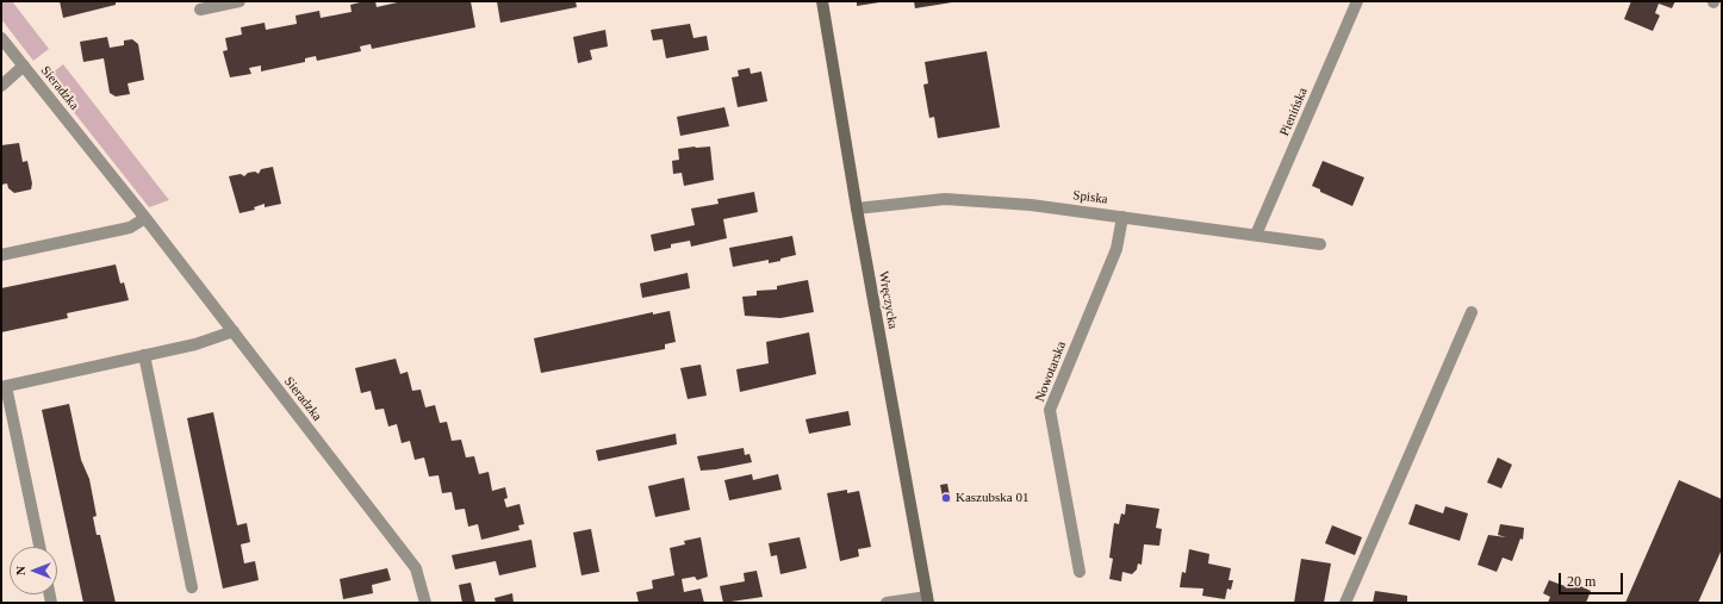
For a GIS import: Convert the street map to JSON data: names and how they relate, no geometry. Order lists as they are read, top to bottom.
{
  "streets": {
    "main road": ["Wręczycka"],
    "street": [
      "Sieradzka",
      "Pienińska",
      "Spiska",
      "Nowotarska"
    ]
  },
  "crossings": [
    ["Pienińska", "Spiska"],
    ["Spiska", "Wręczycka"],
    ["Spiska", "Nowotarska"]
  ],
  "places": ["Kaszubska 01"],
  "scale_bar": "20 m",
  "north": "left"
}
